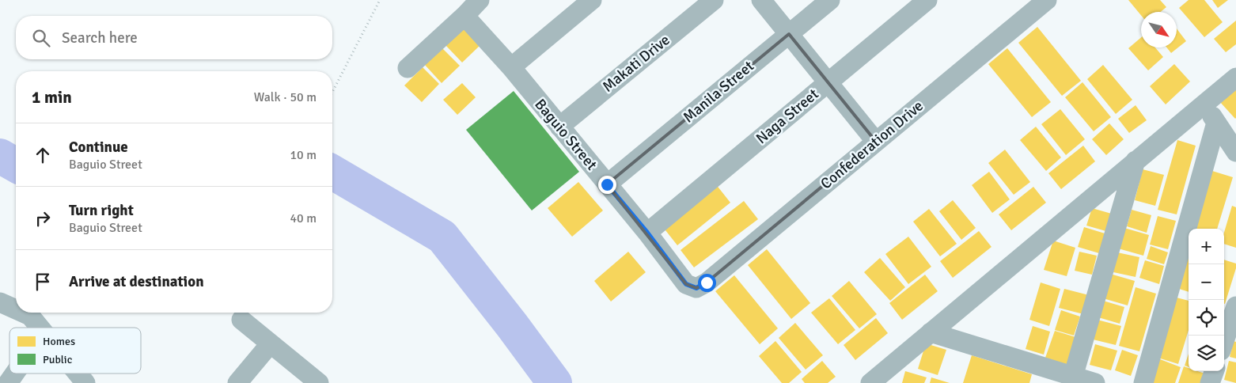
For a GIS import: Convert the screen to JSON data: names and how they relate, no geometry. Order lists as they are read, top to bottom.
{
  "streets": {
    "street": [
      "Makati Drive",
      "Manila Street",
      "Naga Street",
      "Baguio Street",
      "Confederation Drive"
    ]
  },
  "crossings": [
    ["Makati Drive", "Baguio Street"],
    ["Manila Street", "Baguio Street"],
    ["Naga Street", "Baguio Street"],
    ["Baguio Street", "Confederation Drive"]
  ],
  "legend": ["Homes", "Public"],
  "north": "bottom right",
  "page": {
    "search": "Search here",
    "heading": ["1 min", "Walk · 50 m"],
    "list": [
      ["Continue", "Baguio Street", "10 m"],
      ["Turn right", "Baguio Street", "40 m"],
      "Arrive at destination"
    ],
    "map_buttons": ["+", "−"]
  }
}
